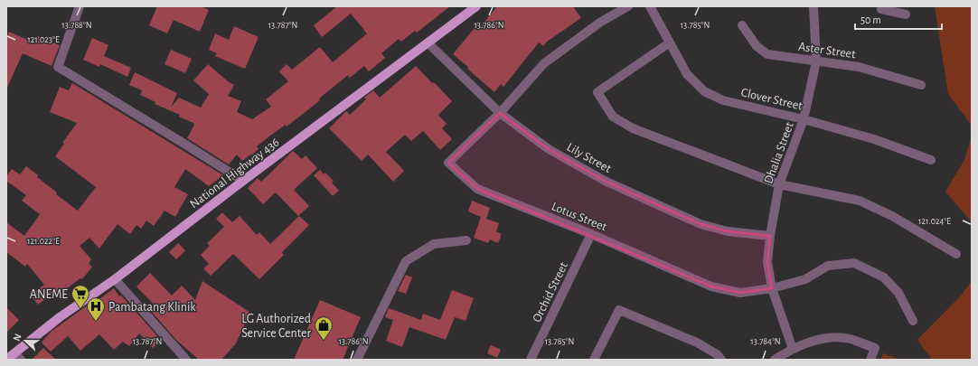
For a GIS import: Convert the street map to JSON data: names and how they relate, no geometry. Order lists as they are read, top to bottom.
{
  "streets": {
    "main road": ["National Highway 436"],
    "street": [
      "Aster Street",
      "Clover Street",
      "Dhalia Street",
      "Lily Street",
      "Lotus Street",
      "Orchid Street"
    ]
  },
  "crossings": [
    ["Aster Street", "Dhalia Street"],
    ["Clover Street", "Dhalia Street"],
    ["Dhalia Street", "Lily Street"],
    ["Dhalia Street", "Lotus Street"],
    ["Lily Street", "National Highway 436"],
    ["Lily Street", "Lotus Street"],
    ["Lotus Street", "Orchid Street"]
  ],
  "places": {
    "supermarket": ["ANEME"],
    "hospital": ["Pambatang Klinik"],
    "shop": ["LG Authorized Service Center"]
  },
  "scale_bar": "50 m",
  "north": "left",
  "coordinates": [
    "13.788°N",
    "13.787°N",
    "13.786°N",
    "13.785°N",
    "121.023°E",
    "121.024°E",
    "121.022°E",
    "13.784°N"
  ]
}
